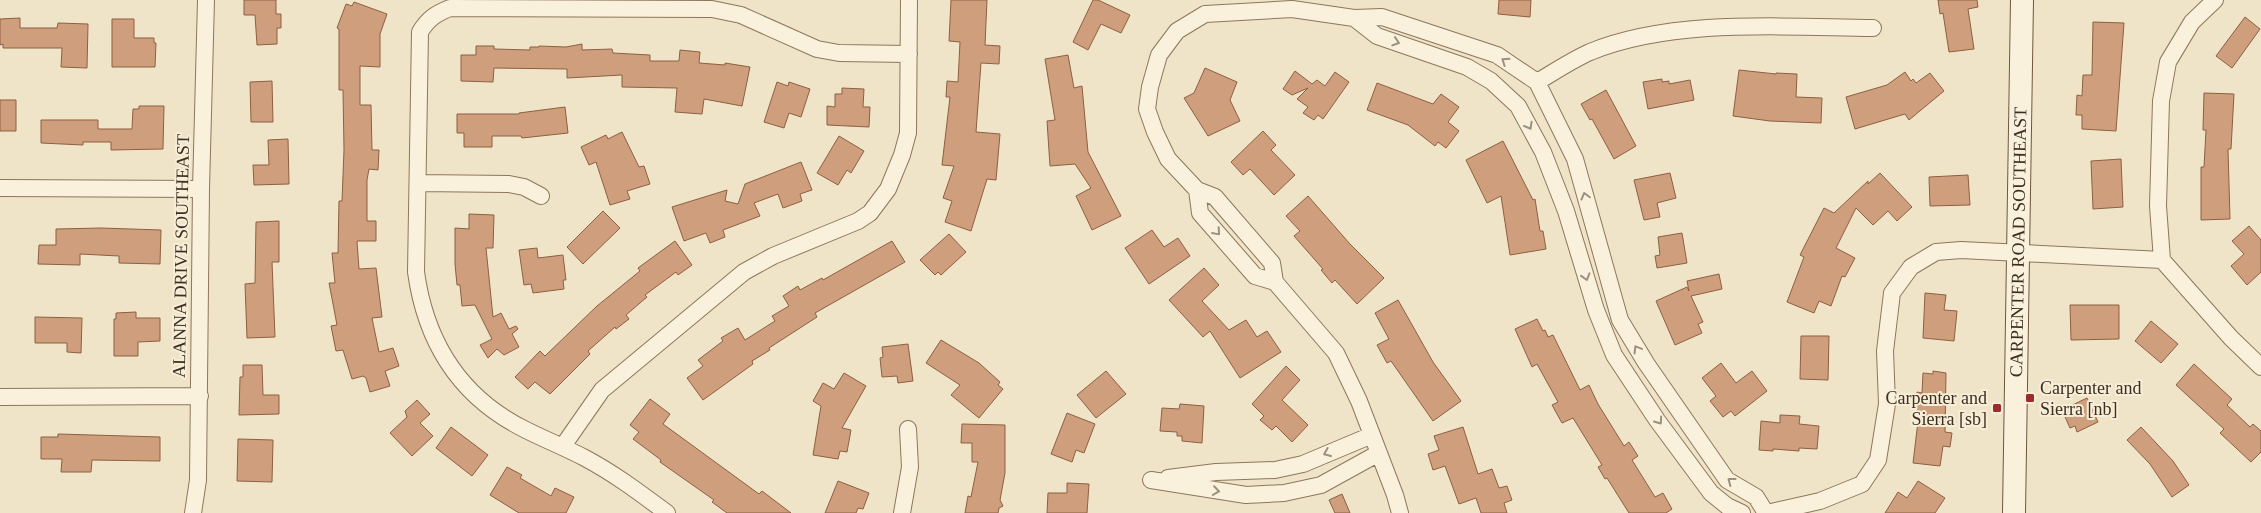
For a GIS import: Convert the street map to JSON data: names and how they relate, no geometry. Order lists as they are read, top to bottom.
{
  "streets": {
    "street": ["CARPENTER ROAD SOUTHEAST", "ALANNA DRIVE SOUTHEAST"]
  },
  "places": {
    "transit": ["Carpenter and Sierra [nb]", "Carpenter and Sierra [sb]"]
  }
}
